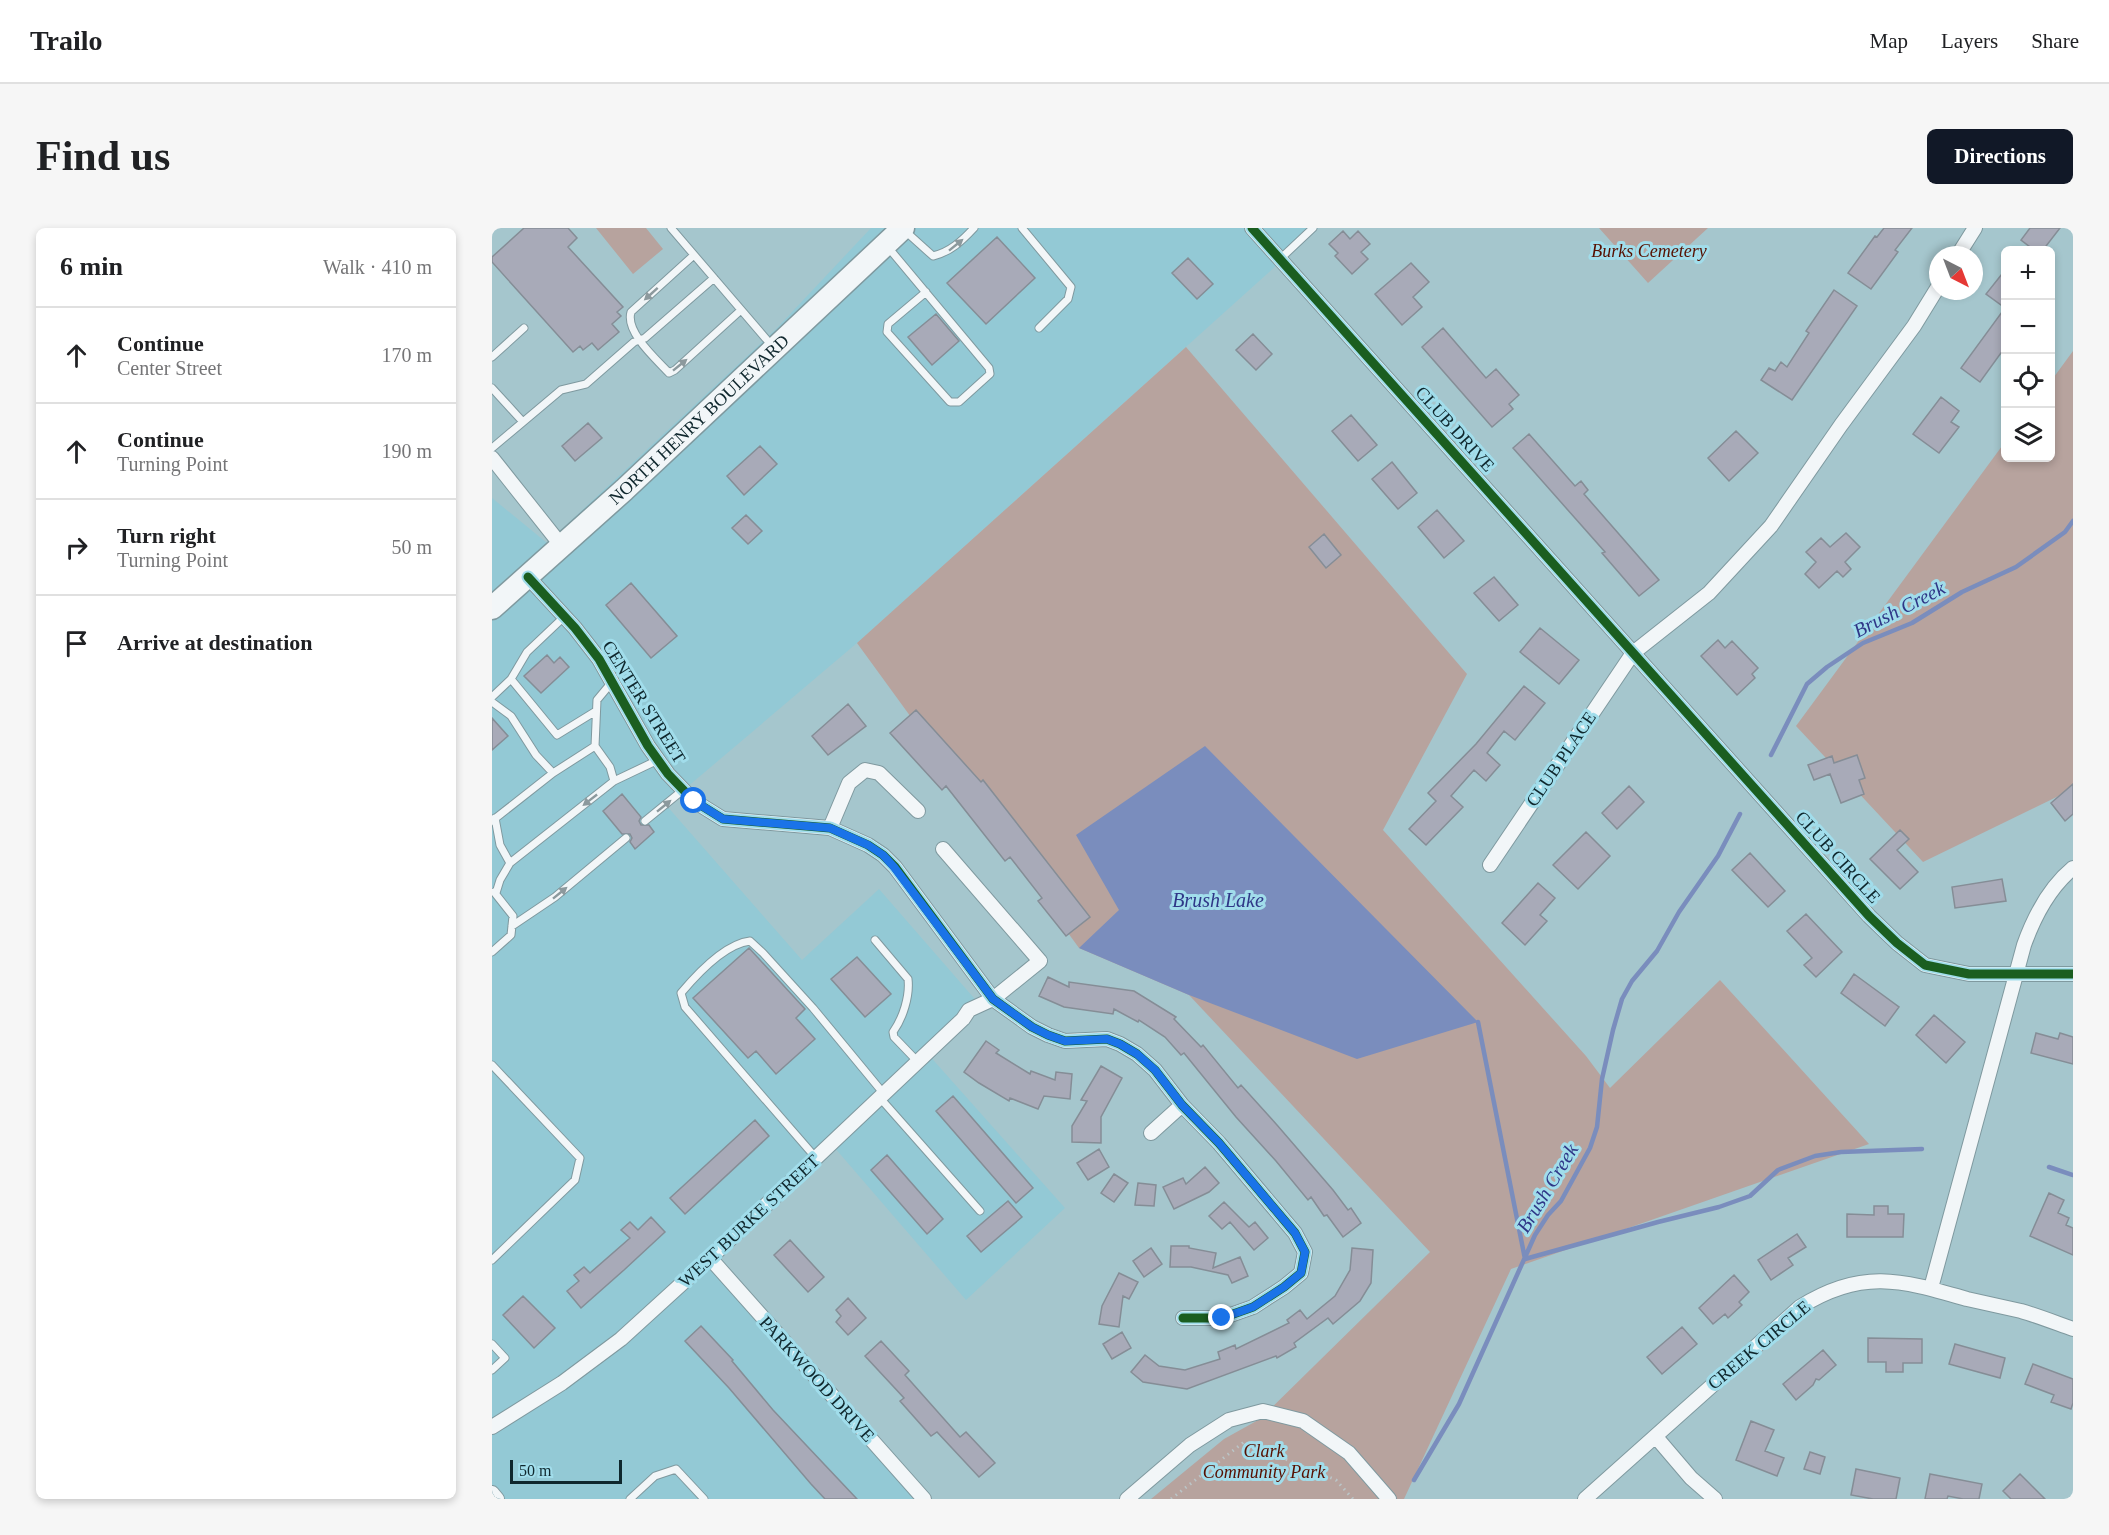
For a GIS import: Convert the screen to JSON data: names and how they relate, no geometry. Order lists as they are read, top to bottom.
{
  "streets": {
    "highway": ["NORTH HENRY BOULEVARD"],
    "street": [
      "CLUB DRIVE",
      "CENTER STREET",
      "CLUB PLACE",
      "CLUB CIRCLE",
      "WEST BURKE STREET",
      "CREEK CIRCLE",
      "PARKWOOD DRIVE"
    ]
  },
  "crossings": [
    ["NORTH HENRY BOULEVARD", "CENTER STREET"],
    ["CLUB DRIVE", "CLUB PLACE"],
    ["CLUB DRIVE", "CLUB CIRCLE"],
    ["CENTER STREET", "WEST BURKE STREET"],
    ["CLUB PLACE", "CLUB CIRCLE"],
    ["WEST BURKE STREET", "PARKWOOD DRIVE"]
  ],
  "water": ["Brush Creek", "Brush Lake"],
  "parks": ["Burks Cemetery", "Clark Community Park"],
  "scale_bar": "50 m",
  "north": "bottom right",
  "page": {
    "header": "Trailo",
    "nav": ["Map", "Layers", "Share"],
    "buttons": "Directions",
    "title": "Find us",
    "heading": ["6 min", "Walk · 410 m"],
    "map_buttons": ["+", "−"],
    "list": [
      ["Continue", "Center Street", "170 m"],
      ["Continue", "Turning Point", "190 m"],
      ["Turn right", "Turning Point", "50 m"],
      "Arrive at destination"
    ],
    "scale": "50 m"
  }
}
